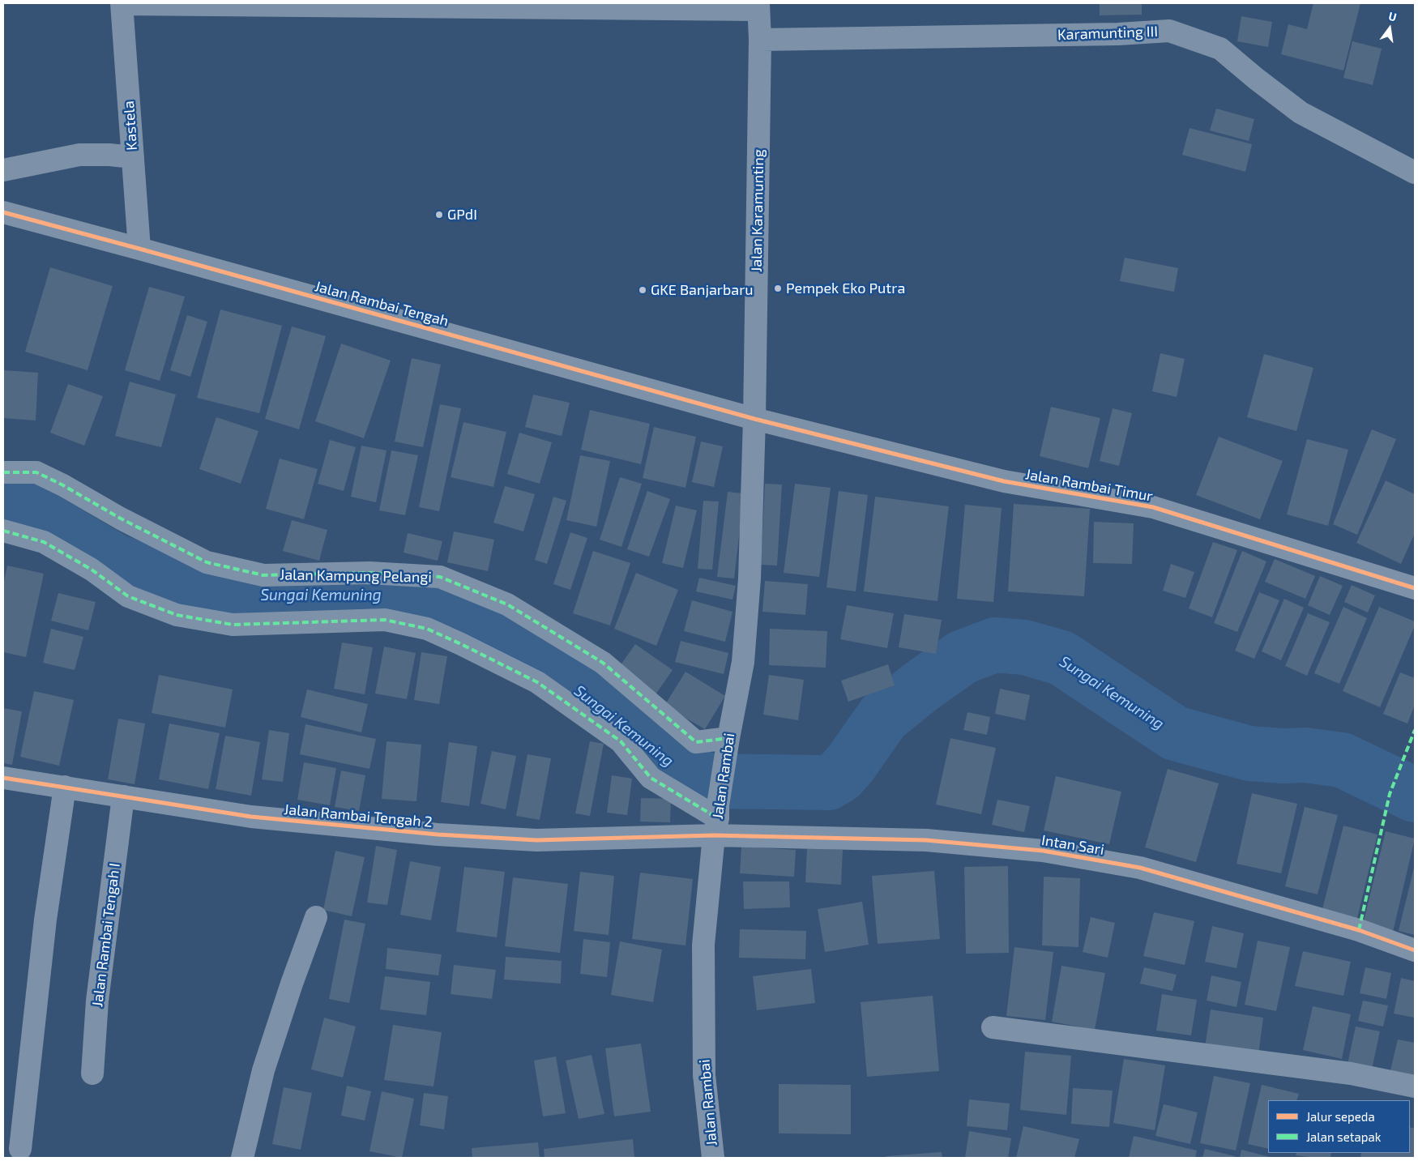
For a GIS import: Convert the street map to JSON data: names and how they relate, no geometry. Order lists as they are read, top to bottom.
{
  "streets": {
    "street": [
      "Karamunting III",
      "Kastela",
      "Jalan Karamunting",
      "Jalan Rambai Tengah",
      "Jalan Rambai Timur",
      "Jalan Kampung Pelangi",
      "Jalan Rambai",
      "Jalan Rambai Tengah 2",
      "Intan Sari",
      "Jalan Rambai Tengah I"
    ]
  },
  "crossings": [
    ["Karamunting III", "Jalan Karamunting"],
    ["Kastela", "Jalan Rambai Tengah"],
    ["Jalan Karamunting", "Jalan Rambai Tengah"],
    ["Jalan Karamunting", "Jalan Rambai Timur"],
    ["Jalan Karamunting", "Jalan Rambai"],
    ["Jalan Rambai Tengah", "Jalan Rambai Timur"],
    ["Jalan Rambai Tengah", "Jalan Rambai"],
    ["Jalan Rambai Timur", "Jalan Rambai"],
    ["Jalan Kampung Pelangi", "Jalan Rambai"],
    ["Jalan Rambai", "Jalan Rambai Tengah 2"],
    ["Jalan Rambai", "Intan Sari"],
    ["Jalan Rambai Tengah 2", "Intan Sari"],
    ["Jalan Rambai Tengah 2", "Jalan Rambai Tengah I"]
  ],
  "water": ["Sungai Kemuning"],
  "places": ["GPdI", "Pempek Eko Putra", "GKE Banjarbaru"],
  "legend": ["Jalur sepeda", "Jalan setapak"],
  "north": "top"
}
